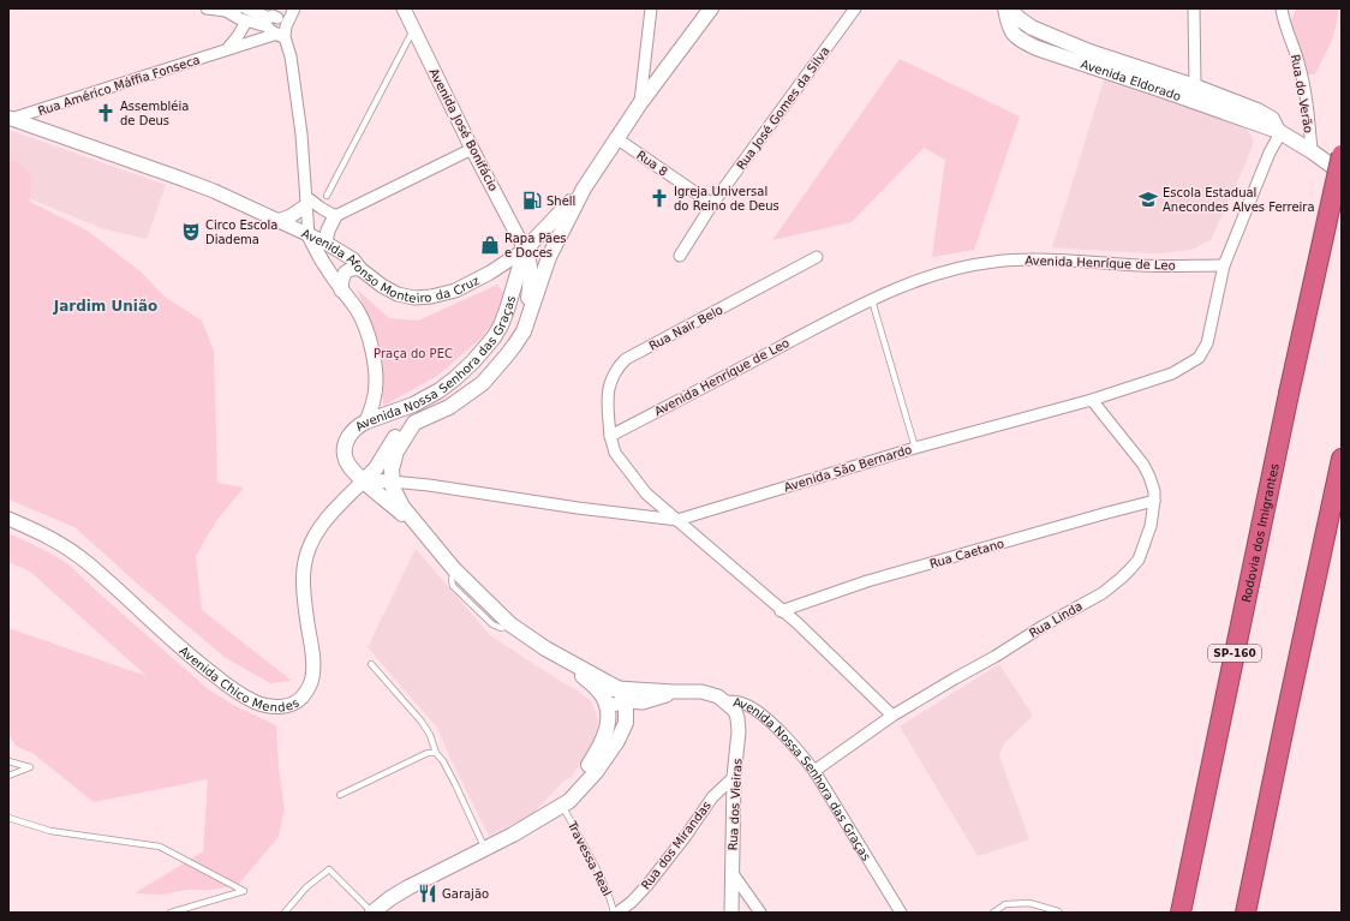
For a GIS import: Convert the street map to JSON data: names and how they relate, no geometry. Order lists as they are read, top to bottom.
{
  "streets": {
    "highway": ["Rodovia dos Imigrantes", "SP-160"],
    "main road": ["Avenida Eldorado", "Avenida Nossa Senhora das Graças"],
    "street": [
      "Rua Américo Máffia Fonseca",
      "Rua do Verão",
      "Rua José Gomes da Silva",
      "Avenida José Bonifácio",
      "Rua 8",
      "Avenida Afonso Monteiro da Cruz",
      "Avenida Henríque de Leo",
      "Rua Nair Belo",
      "Avenida São Bernardo",
      "Rua Caetano",
      "Rua Linda",
      "Avenida Chico Mendes",
      "Rua dos Vieiras",
      "Rua dos Mirandas"
    ],
    "lane": ["Travessa Real"]
  },
  "crossings": [
    ["Avenida Eldorado", "Rua do Verão"],
    ["Avenida Eldorado", "Avenida São Bernardo"],
    ["Rua Américo Máffia Fonseca", "Avenida Afonso Monteiro da Cruz"],
    ["Rua José Gomes da Silva", "Rua 8"],
    ["Avenida José Bonifácio", "Avenida Afonso Monteiro da Cruz"],
    ["Avenida José Bonifácio", "Avenida Nossa Senhora das Graças"],
    ["Rua 8", "Avenida Nossa Senhora das Graças"],
    ["Avenida Afonso Monteiro da Cruz", "Avenida Nossa Senhora das Graças"],
    ["Avenida Henríque de Leo", "Rua Nair Belo"],
    ["Avenida Henríque de Leo", "Avenida São Bernardo"],
    ["Avenida Nossa Senhora das Graças", "Avenida São Bernardo"],
    ["Avenida Nossa Senhora das Graças", "Rua Linda"],
    ["Avenida Nossa Senhora das Graças", "Avenida Chico Mendes"],
    ["Avenida Nossa Senhora das Graças", "Rua dos Vieiras"],
    ["Avenida São Bernardo", "Rua Linda"],
    ["Rua Caetano", "Rua Linda"],
    ["Rua dos Vieiras", "Rua dos Mirandas"],
    ["Rua dos Mirandas", "Travessa Real"]
  ],
  "districts": ["Jardim União"],
  "parks": ["Praça do PEC"],
  "places": {
    "church": ["Assembléia de Deus", "Igreja Universal do Reino de Deus"],
    "school or university": ["Escola Estadual Anecondes Alves Ferreira"],
    "fuel station": ["Shell"],
    "theatre": ["Circo Escola Diadema"],
    "shop": ["Rapa Pães e Doces"],
    "restaurant": ["Garajão"]
  }
}
